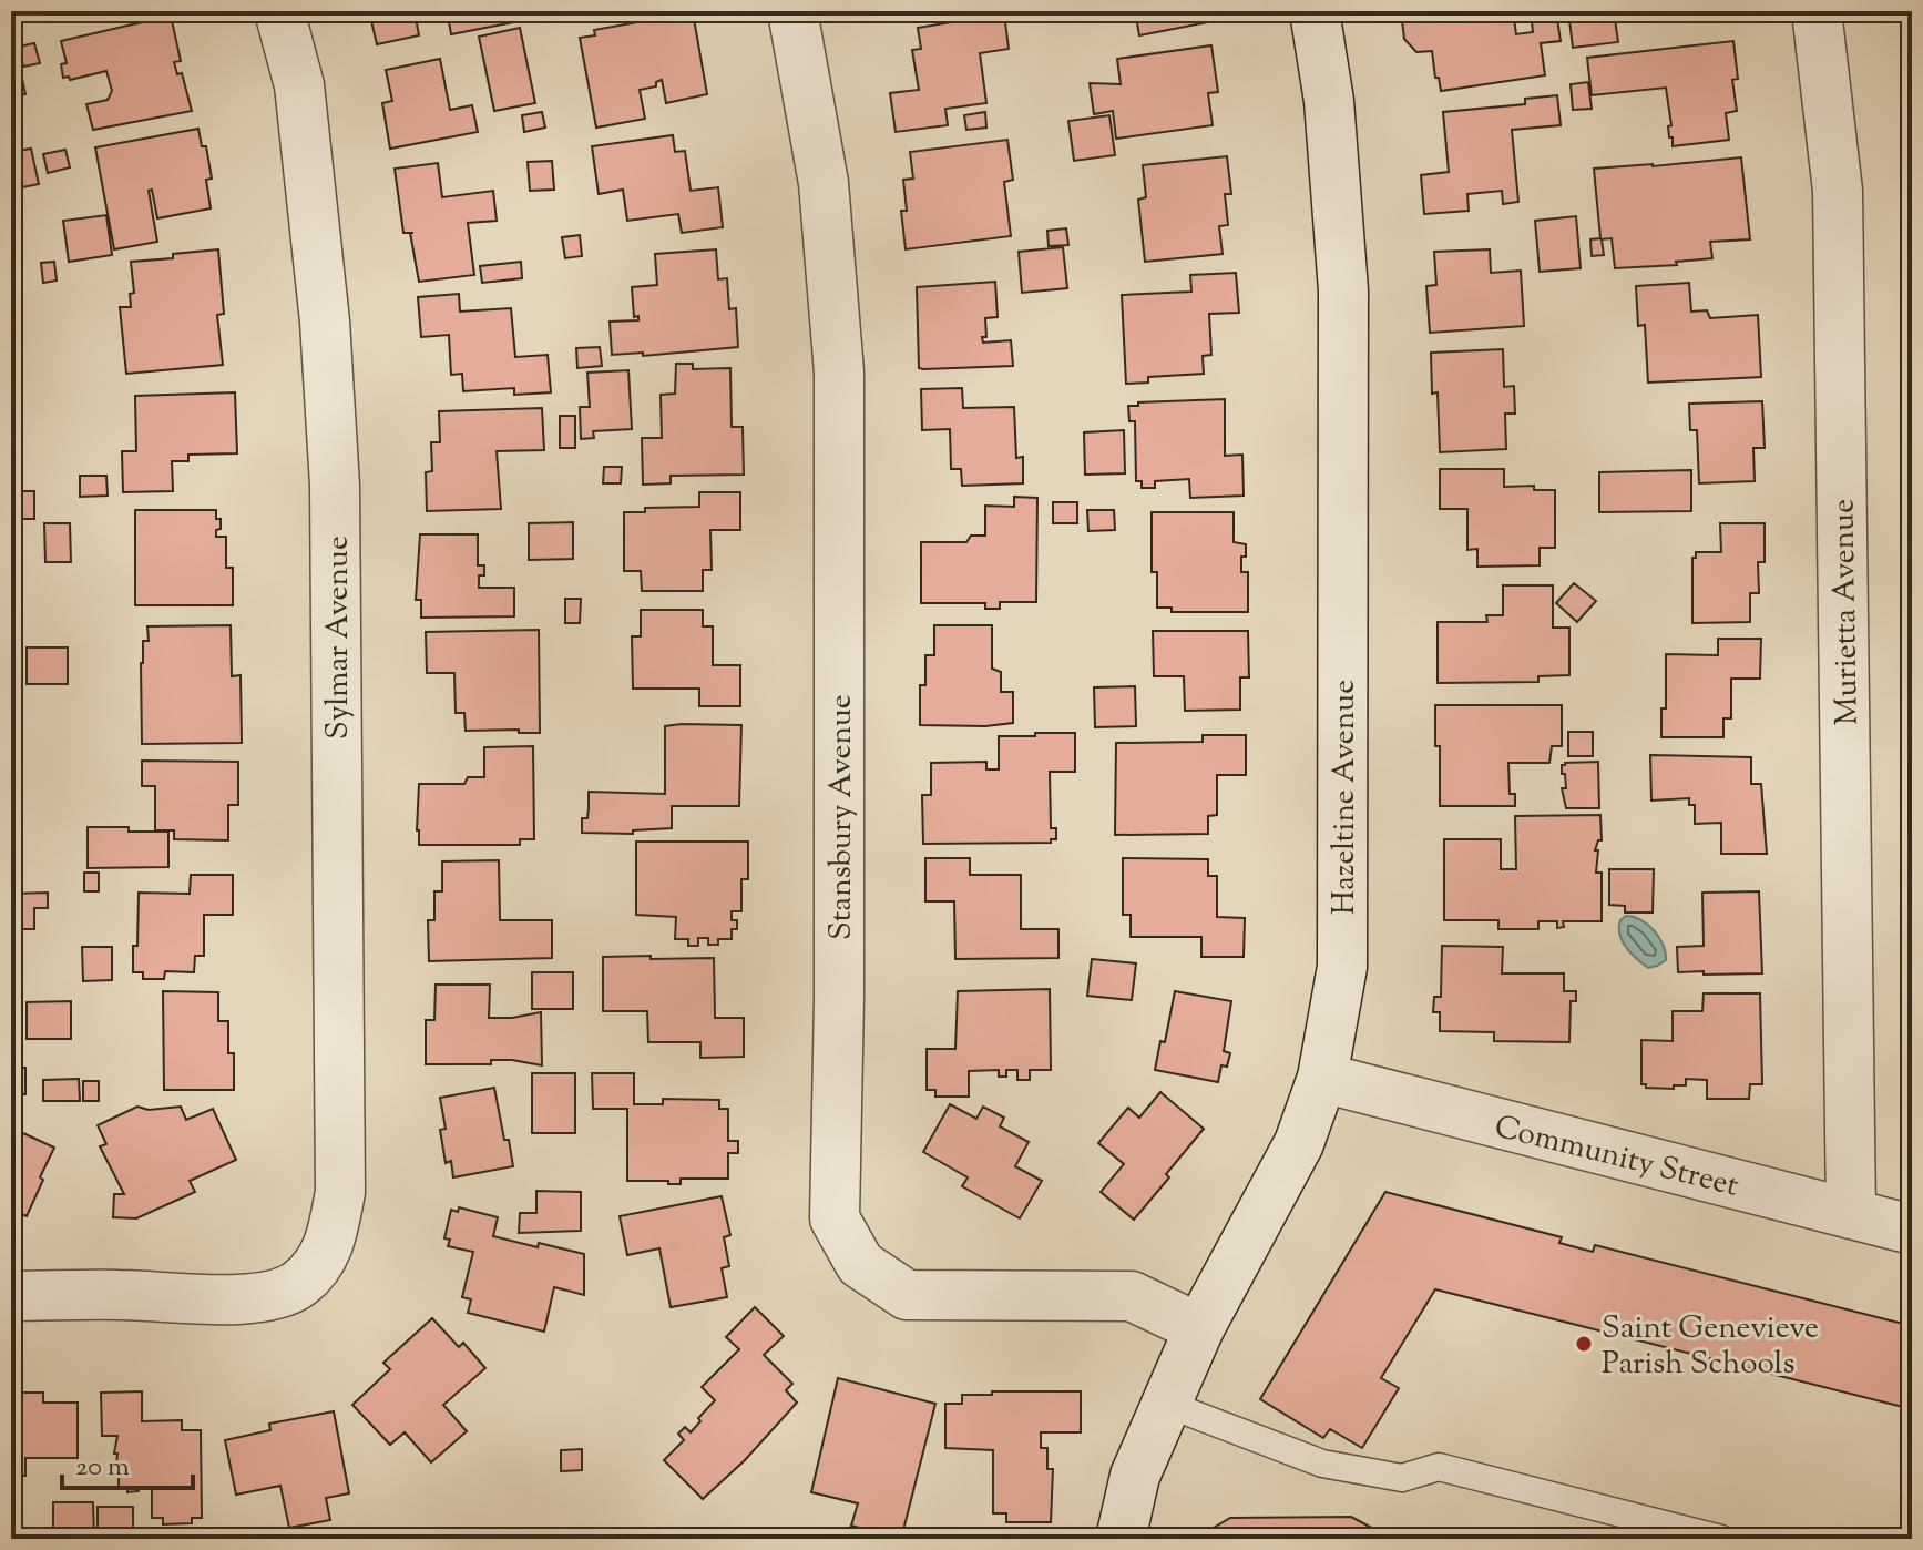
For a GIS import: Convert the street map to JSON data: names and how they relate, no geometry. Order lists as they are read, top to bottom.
{
  "streets": {
    "street": [
      "Murietta Avenue",
      "Sylmar Avenue",
      "Hazeltine Avenue",
      "Stansbury Avenue",
      "Community Street"
    ]
  },
  "crossings": [
    ["Murietta Avenue", "Community Street"],
    ["Hazeltine Avenue", "Stansbury Avenue"],
    ["Hazeltine Avenue", "Community Street"]
  ],
  "places": ["Saint Genevieve Parish Schools"],
  "scale_bar": "20 m"
}
